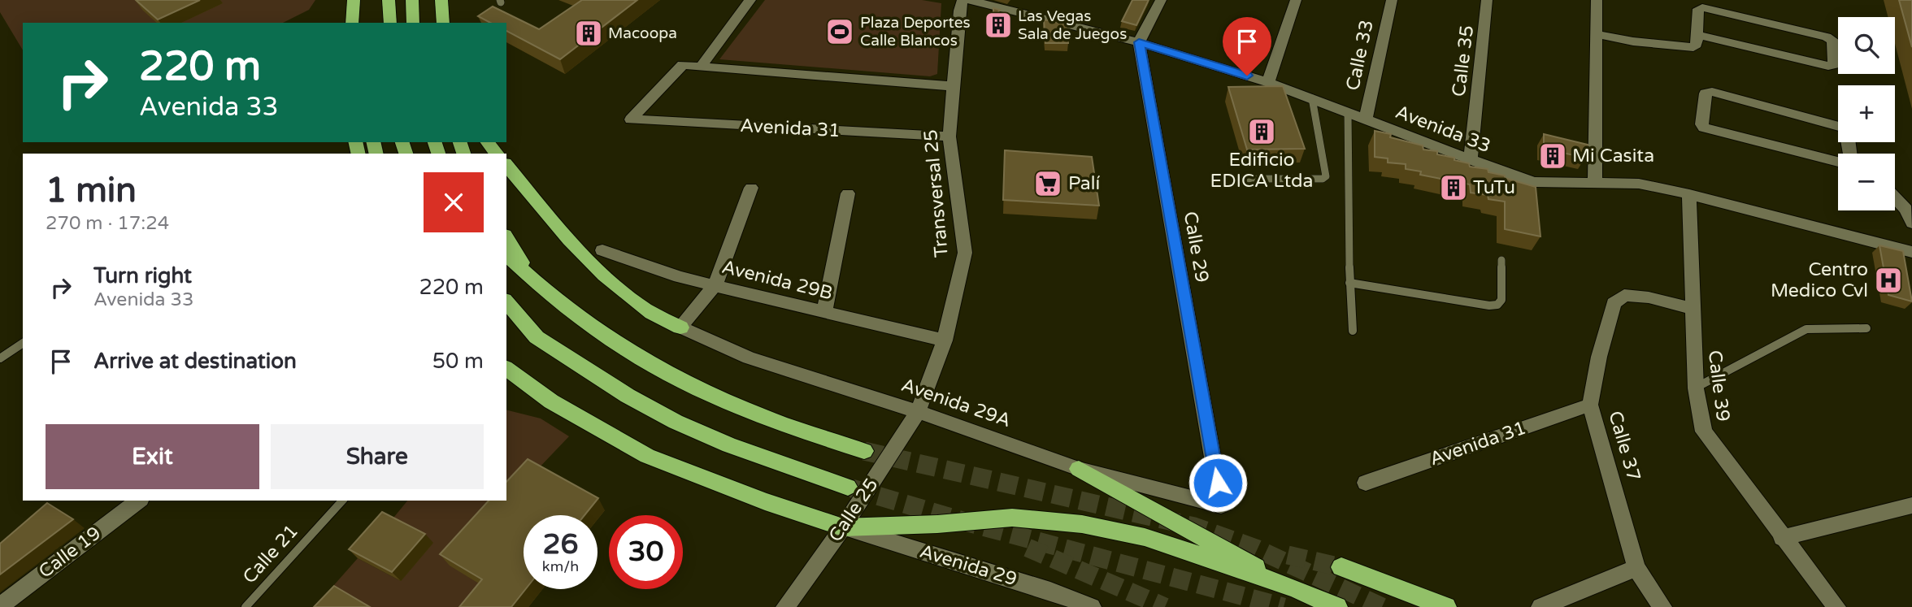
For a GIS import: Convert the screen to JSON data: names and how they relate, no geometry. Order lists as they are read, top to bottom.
{
  "streets": {
    "street": [
      "Calle 33",
      "Calle 35",
      "Avenida 31",
      "Avenida 33",
      "Transversal 25",
      "Calle 29",
      "Avenida 29B",
      "Calle 39",
      "Avenida 29A",
      "Calle 37",
      "Calle 25",
      "Calle 19",
      "Avenida 29"
    ],
    "lane": ["Calle 21"]
  },
  "crossings": [
    ["Calle 33", "Avenida 33"],
    ["Calle 35", "Avenida 33"],
    ["Avenida 31", "Transversal 25"],
    ["Avenida 31", "Calle 37"],
    ["Avenida 33", "Calle 29"],
    ["Avenida 33", "Calle 39"],
    ["Transversal 25", "Avenida 29B"],
    ["Transversal 25", "Avenida 29A"],
    ["Transversal 25", "Calle 25"],
    ["Calle 29", "Avenida 29A"],
    ["Calle 39", "Calle 37"],
    ["Avenida 29A", "Calle 25"],
    ["Calle 25", "Avenida 29"]
  ],
  "places": {
    "building": [
      "Las Vegas Sala de Juegos",
      "Macoopa",
      "Edificio EDICA Ltda",
      "Mi Casita",
      "TuTu"
    ],
    "sports": ["Plaza Deportes Calle Blancos"],
    "supermarket": ["Palí"],
    "hospital": ["Centro Medico Cvl"]
  },
  "page": {
    "map_buttons": ["+", "−"],
    "turn": ["220 m", "Avenida 33"],
    "heading": ["1 min", "270 m · 17:24"],
    "list": [
      {
        "name": "Turn right",
        "note": "Avenida 33",
        "value": "220 m"
      },
      {
        "name": "Arrive at destination",
        "value": "50 m"
      }
    ],
    "buttons": ["Exit", "Share"],
    "speed": "26 km/h",
    "limit": "30"
  }
}
